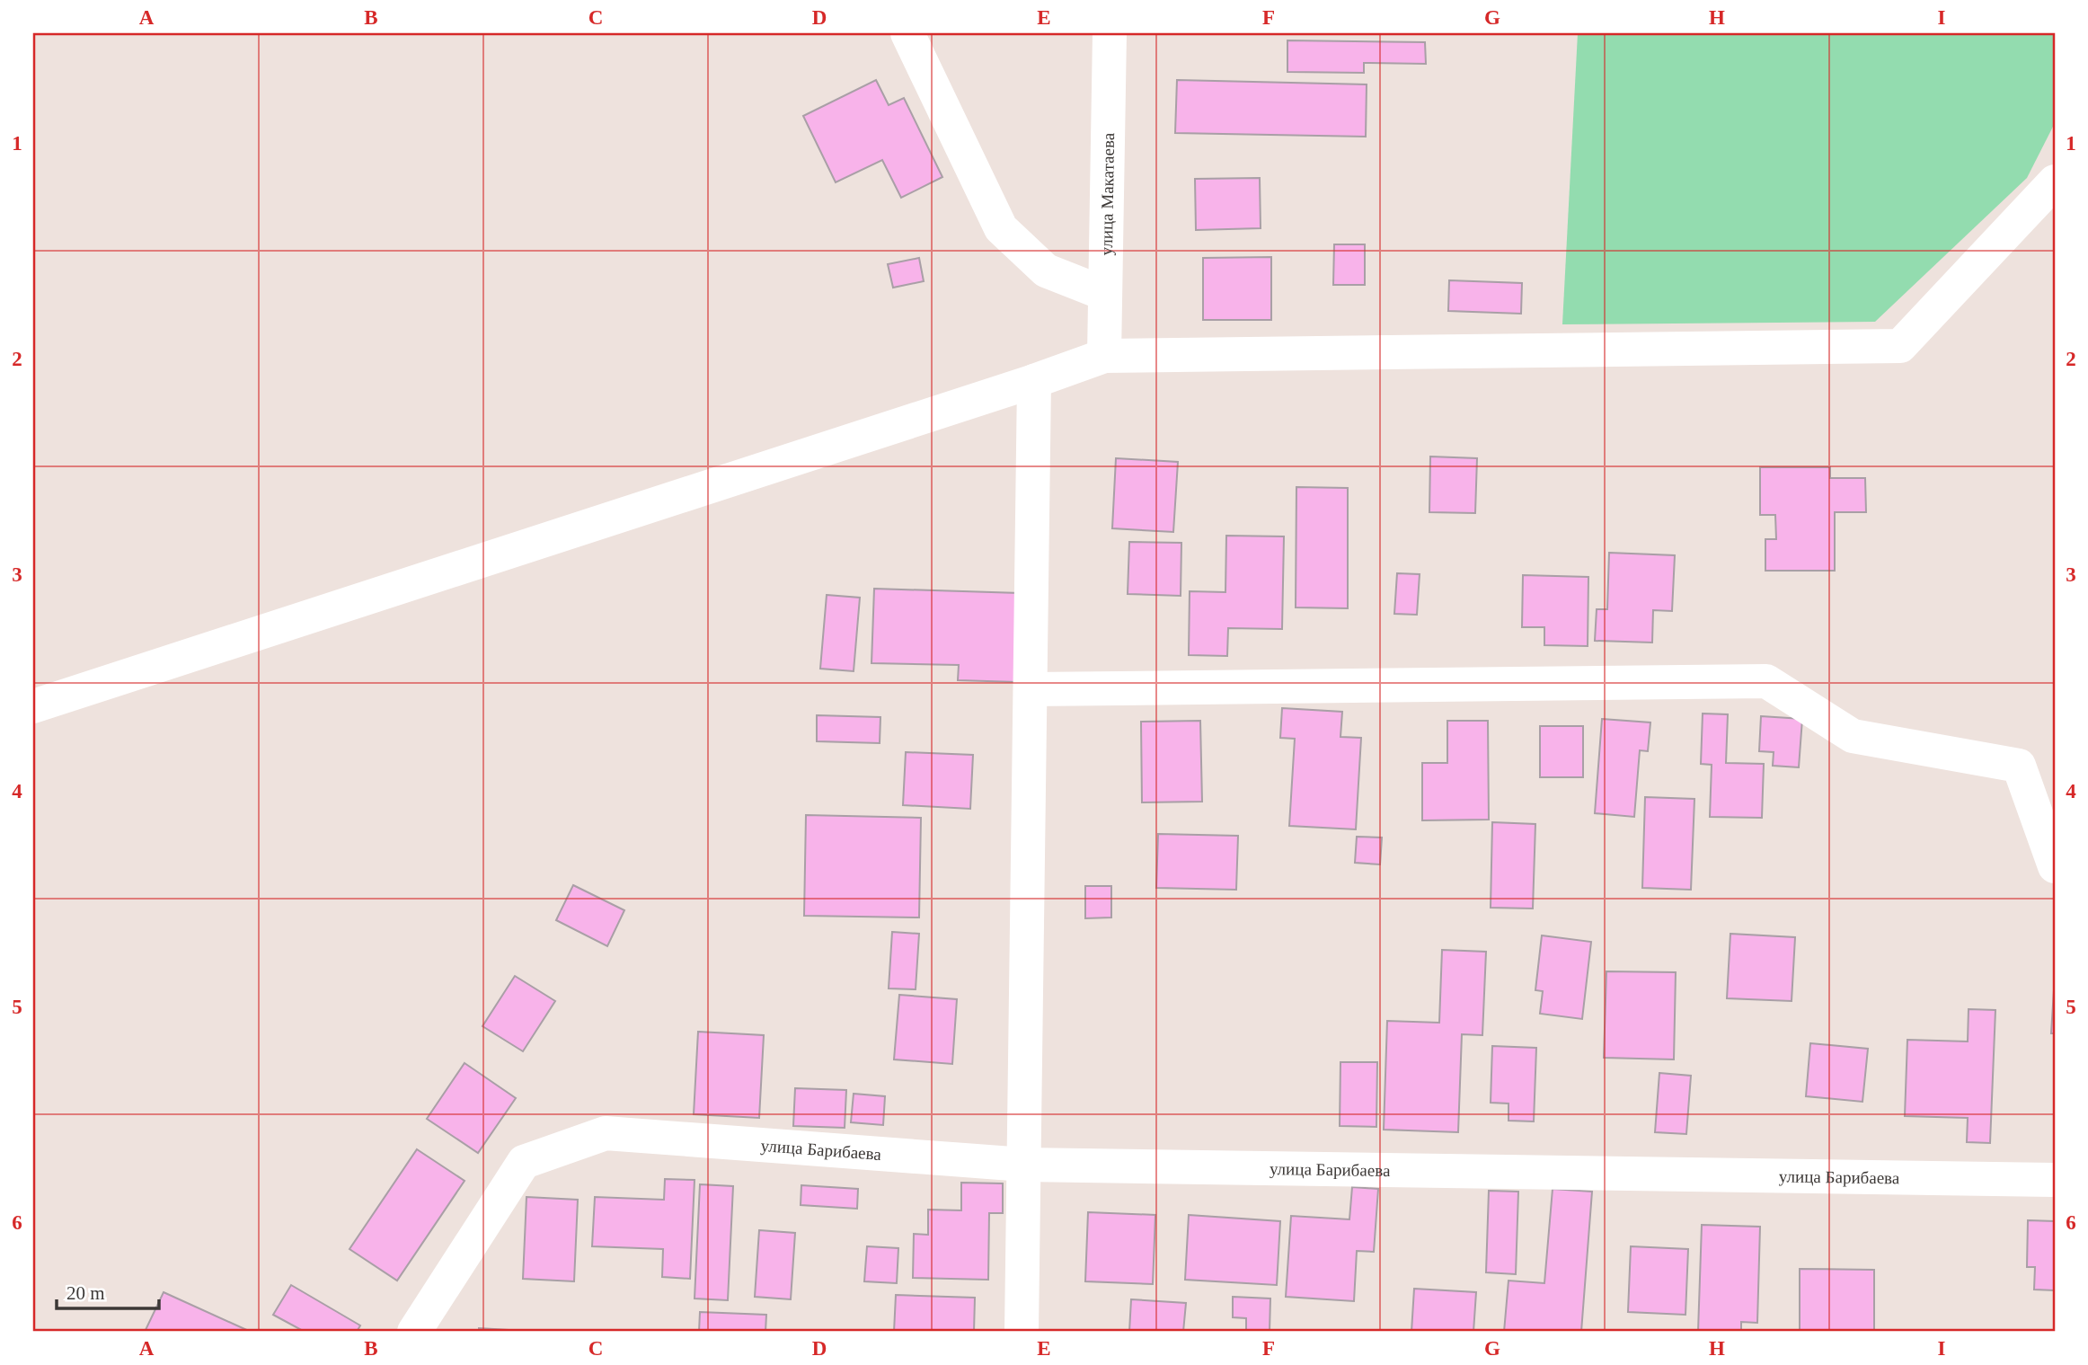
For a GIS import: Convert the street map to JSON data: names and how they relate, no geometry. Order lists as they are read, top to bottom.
{
  "streets": {
    "street": ["улица Макатаева", "улица Барибаева"]
  },
  "scale_bar": "20 m",
  "grid": {
    "columns": [
      "A",
      "B",
      "C",
      "D",
      "E",
      "F",
      "G",
      "H",
      "I"
    ],
    "rows": [
      "1",
      "2",
      "3",
      "4",
      "5",
      "6"
    ]
  }
}
